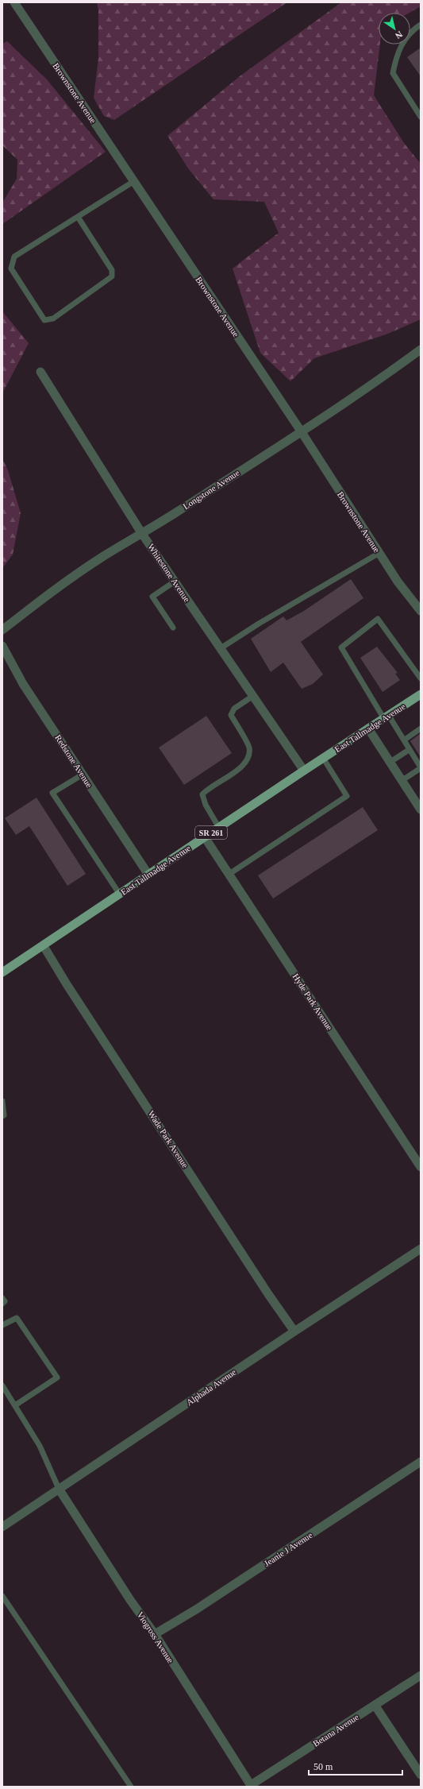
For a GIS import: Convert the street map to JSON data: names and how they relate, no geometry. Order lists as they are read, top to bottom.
{
  "streets": {
    "main road": ["East Tallmadge Avenue", "SR 261"],
    "street": [
      "Brownstone Avenue",
      "Longstone Avenue",
      "Whitestone Avenue",
      "Redstone Avenue",
      "Hyde Park Avenue",
      "Wade Park Avenue",
      "Alphada Avenue",
      "Jeanie J Avenue",
      "Viogross Avenue",
      "Betana Avenue"
    ]
  },
  "crossings": [
    ["Brownstone Avenue", "Longstone Avenue"],
    ["Longstone Avenue", "Whitestone Avenue"],
    ["Whitestone Avenue", "East Tallmadge Avenue"],
    ["East Tallmadge Avenue", "Redstone Avenue"],
    ["East Tallmadge Avenue", "Hyde Park Avenue"],
    ["East Tallmadge Avenue", "Wade Park Avenue"],
    ["Wade Park Avenue", "Alphada Avenue"],
    ["Alphada Avenue", "Viogross Avenue"],
    ["Jeanie J Avenue", "Viogross Avenue"],
    ["Viogross Avenue", "Betana Avenue"]
  ],
  "scale_bar": "50 m",
  "north": "bottom right"
}
